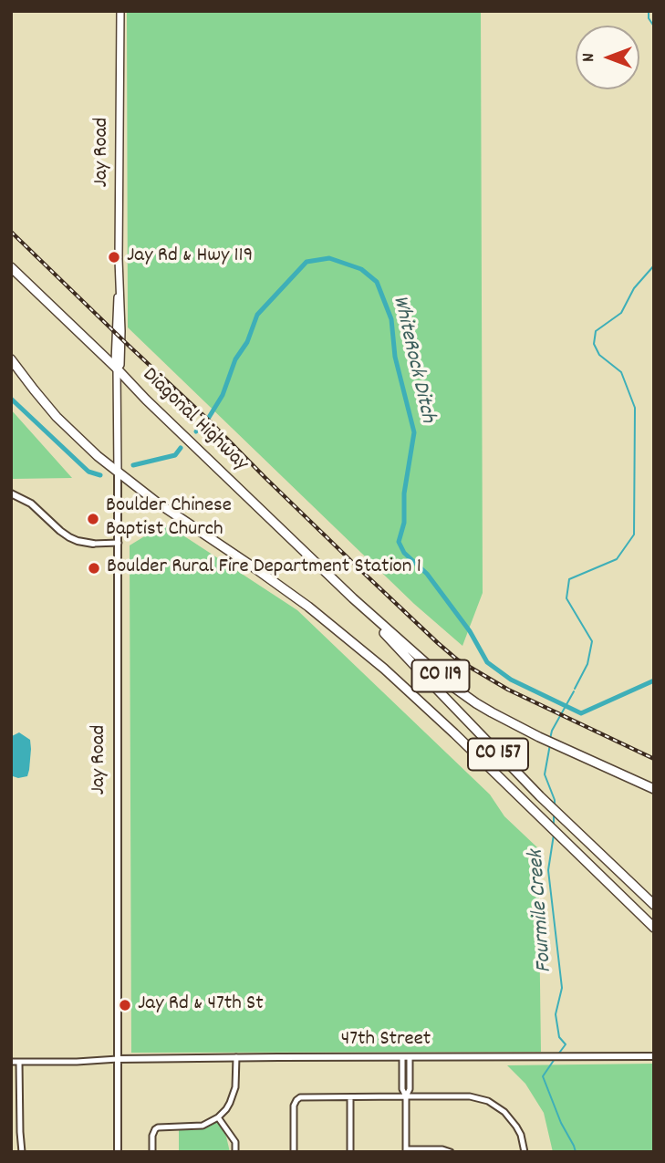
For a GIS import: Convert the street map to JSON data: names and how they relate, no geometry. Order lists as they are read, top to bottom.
{
  "streets": {
    "highway": ["Diagonal Highway", "CO 119", "CO 157"],
    "main road": ["Jay Road"],
    "street": ["47th Street"]
  },
  "crossings": [
    ["Jay Road", "Diagonal Highway"],
    ["Jay Road", "CO 119"],
    ["Jay Road", "47th Street"],
    ["Diagonal Highway", "CO 119"],
    ["Diagonal Highway", "CO 157"],
    ["CO 119", "CO 157"]
  ],
  "water": ["WhiteRock Ditch", "Fourmile Creek"],
  "places": [
    "Jay Rd & Hwy 119",
    "Boulder Chinese Baptist Church",
    "Boulder Rural Fire Department Station 1",
    "Jay Rd & 47th St"
  ],
  "north": "left"
}
